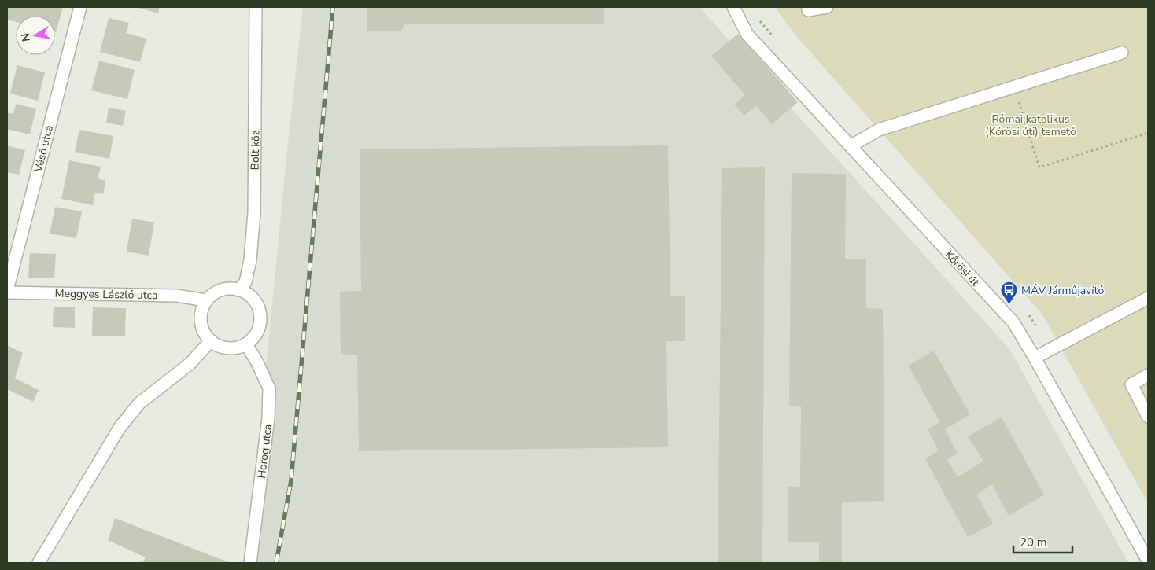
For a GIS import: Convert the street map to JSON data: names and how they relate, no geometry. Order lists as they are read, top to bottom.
{
  "streets": {
    "street": [
      "Véső utca",
      "Bolt köz",
      "Kőrösi út",
      "Meggyes László utca",
      "Horog utca"
    ]
  },
  "crossings": [
    ["Véső utca", "Meggyes László utca"],
    ["Bolt köz", "Meggyes László utca"],
    ["Bolt köz", "Horog utca"],
    ["Meggyes László utca", "Horog utca"]
  ],
  "parks": ["Római katolikus (Kőrösi úti) temető"],
  "places": {
    "bus stop": ["MÁV Járműjavító"]
  },
  "scale_bar": "20 m",
  "north": "left"
}
